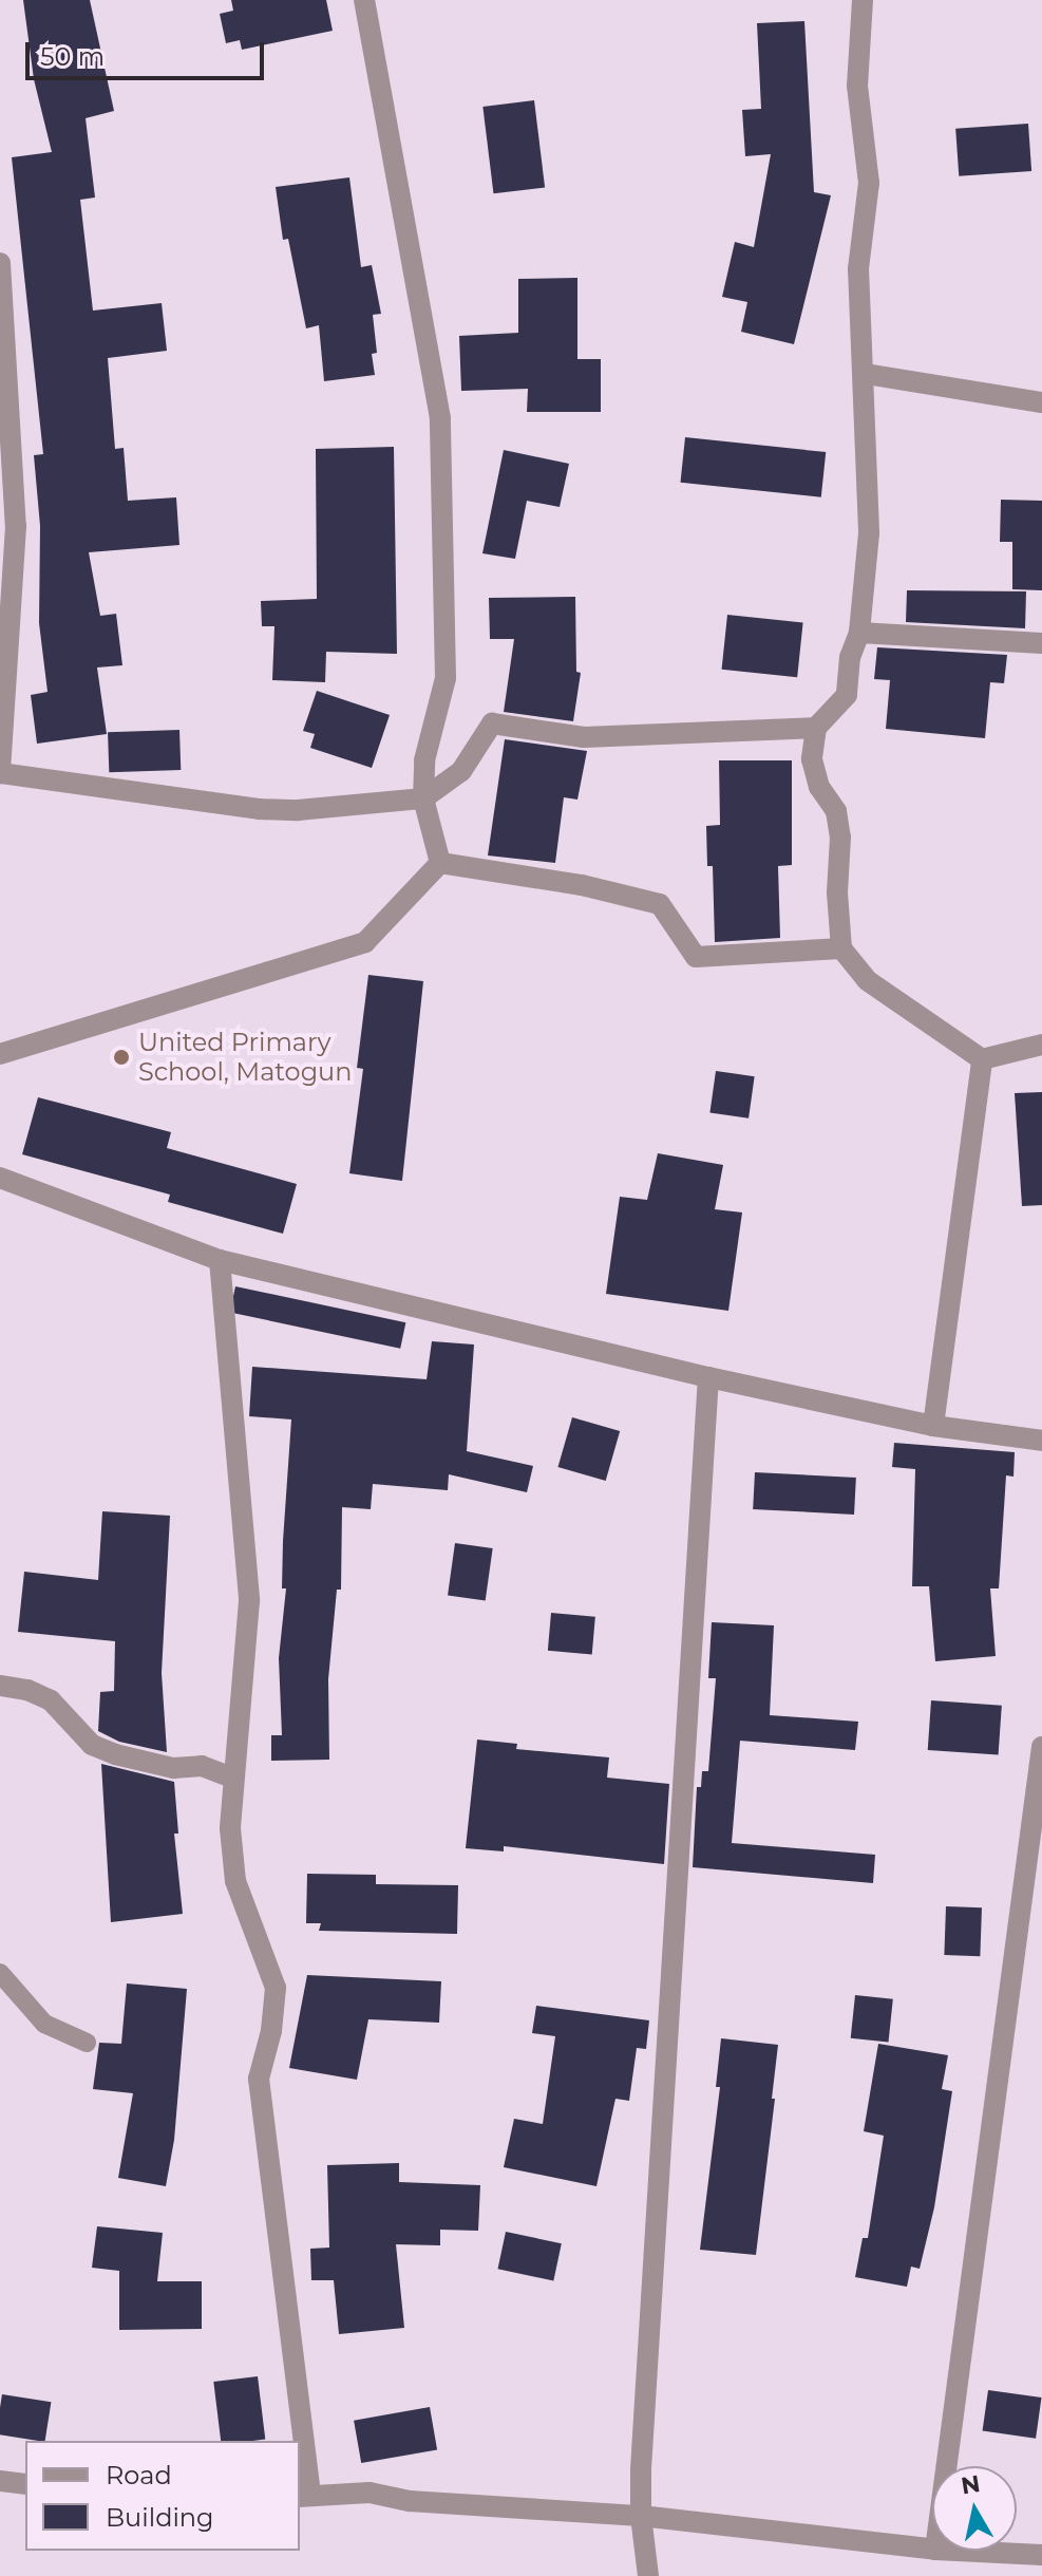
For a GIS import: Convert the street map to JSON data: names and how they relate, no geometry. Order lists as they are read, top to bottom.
{
  "places": ["United Primary School, Matogun"],
  "legend": ["Road", "Building"],
  "scale_bar": "50 m",
  "north": "top"
}
